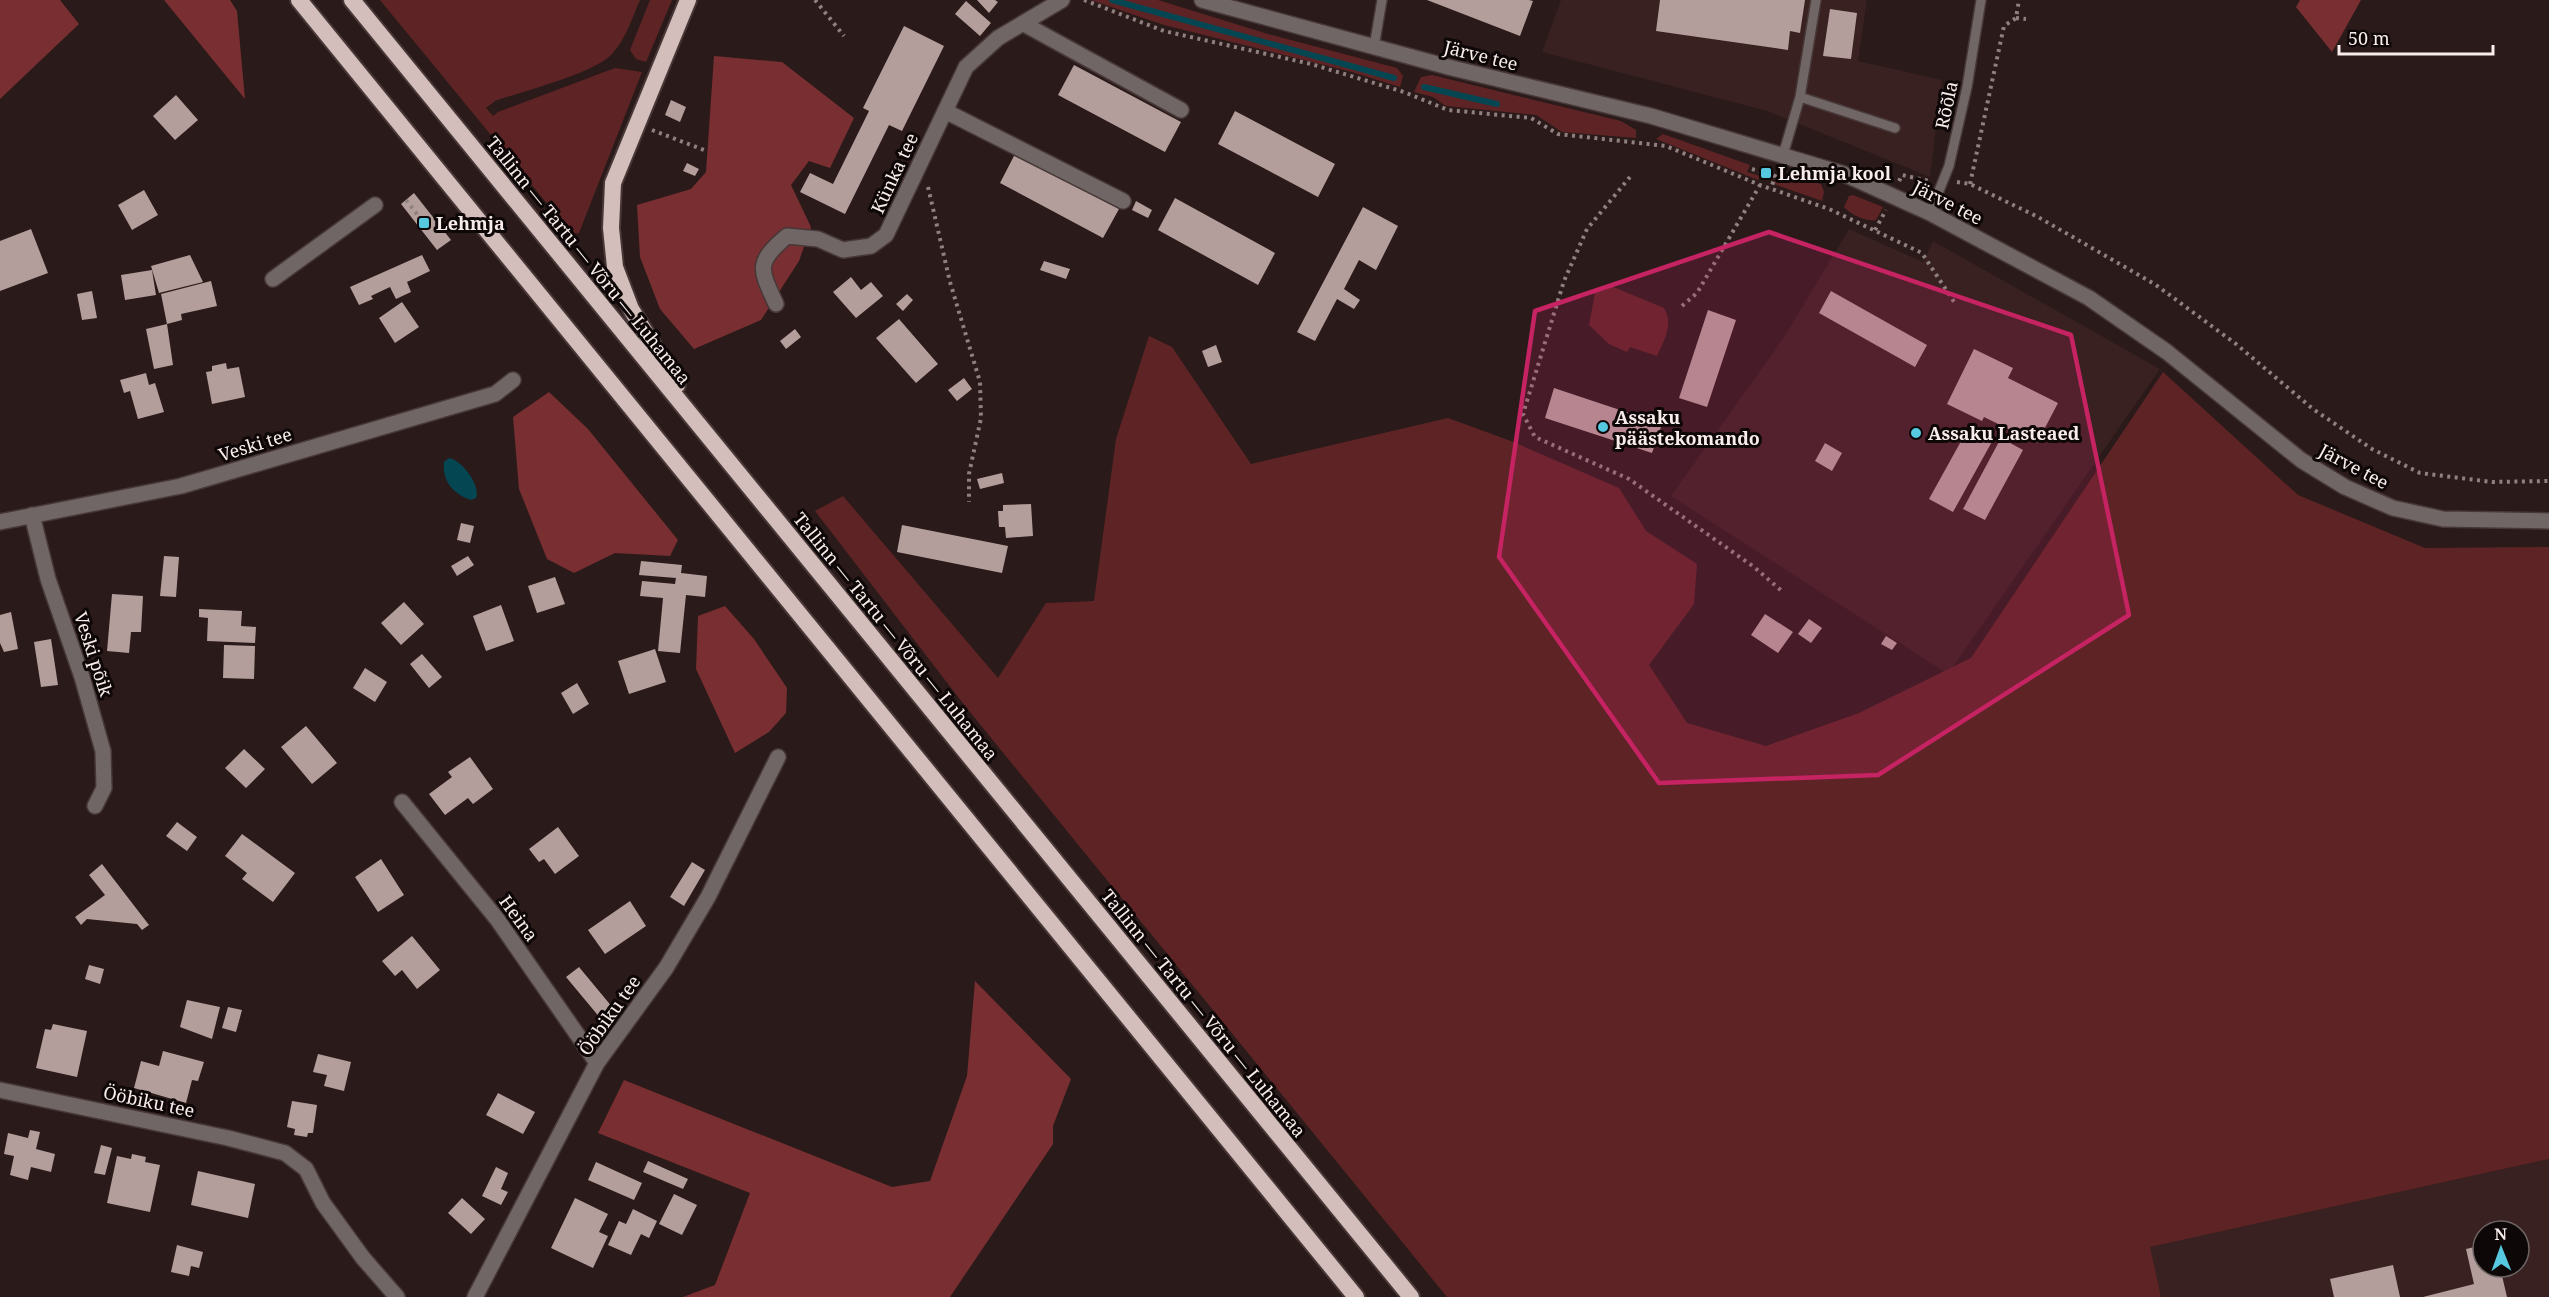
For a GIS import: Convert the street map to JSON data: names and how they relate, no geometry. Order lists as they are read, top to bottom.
{
  "streets": {
    "highway": ["Tallinn — Tartu — Võru — Luhamaa"],
    "street": [
      "Järve tee",
      "Künka tee",
      "Veski tee",
      "Veski põik",
      "Heina",
      "Ööbiku tee"
    ],
    "lane": ["Rõõla"]
  },
  "crossings": [
    ["Järve tee", "Rõõla"],
    ["Veski tee", "Veski põik"],
    ["Heina", "Ööbiku tee"]
  ],
  "places": {
    "transit": ["Lehmja kool", "Lehmja"],
    "other": ["Assaku päästekomando", "Assaku Lasteaed"]
  },
  "scale_bar": "50 m",
  "north": "top"
}
